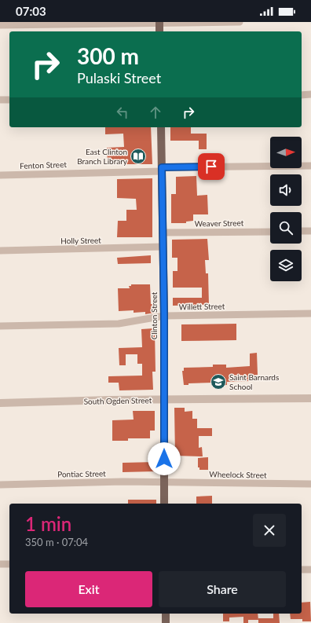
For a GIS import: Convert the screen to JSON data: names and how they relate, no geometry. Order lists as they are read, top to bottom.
{
  "streets": {
    "main road": ["Clinton Street"],
    "street": [
      "Fenton Street",
      "Weaver Street",
      "Holly Street",
      "Willett Street",
      "South Ogden Street",
      "Pontiac Street",
      "Wheelock Street"
    ]
  },
  "crossings": [
    ["Fenton Street", "Clinton Street"],
    ["Weaver Street", "Clinton Street"],
    ["Holly Street", "Clinton Street"],
    ["Willett Street", "Clinton Street"],
    ["Clinton Street", "South Ogden Street"],
    ["Clinton Street", "Pontiac Street"],
    ["Clinton Street", "Wheelock Street"],
    ["Pontiac Street", "Wheelock Street"]
  ],
  "places": {
    "library": ["East Clinton Branch Library"],
    "school or university": ["Saint Barnards School"]
  },
  "north": "right",
  "page": {
    "status": "07:03",
    "turn": ["300 m", "Pulaski Street"],
    "heading": ["1 min", "350 m · 07:04"],
    "buttons": ["Exit", "Share"]
  }
}
